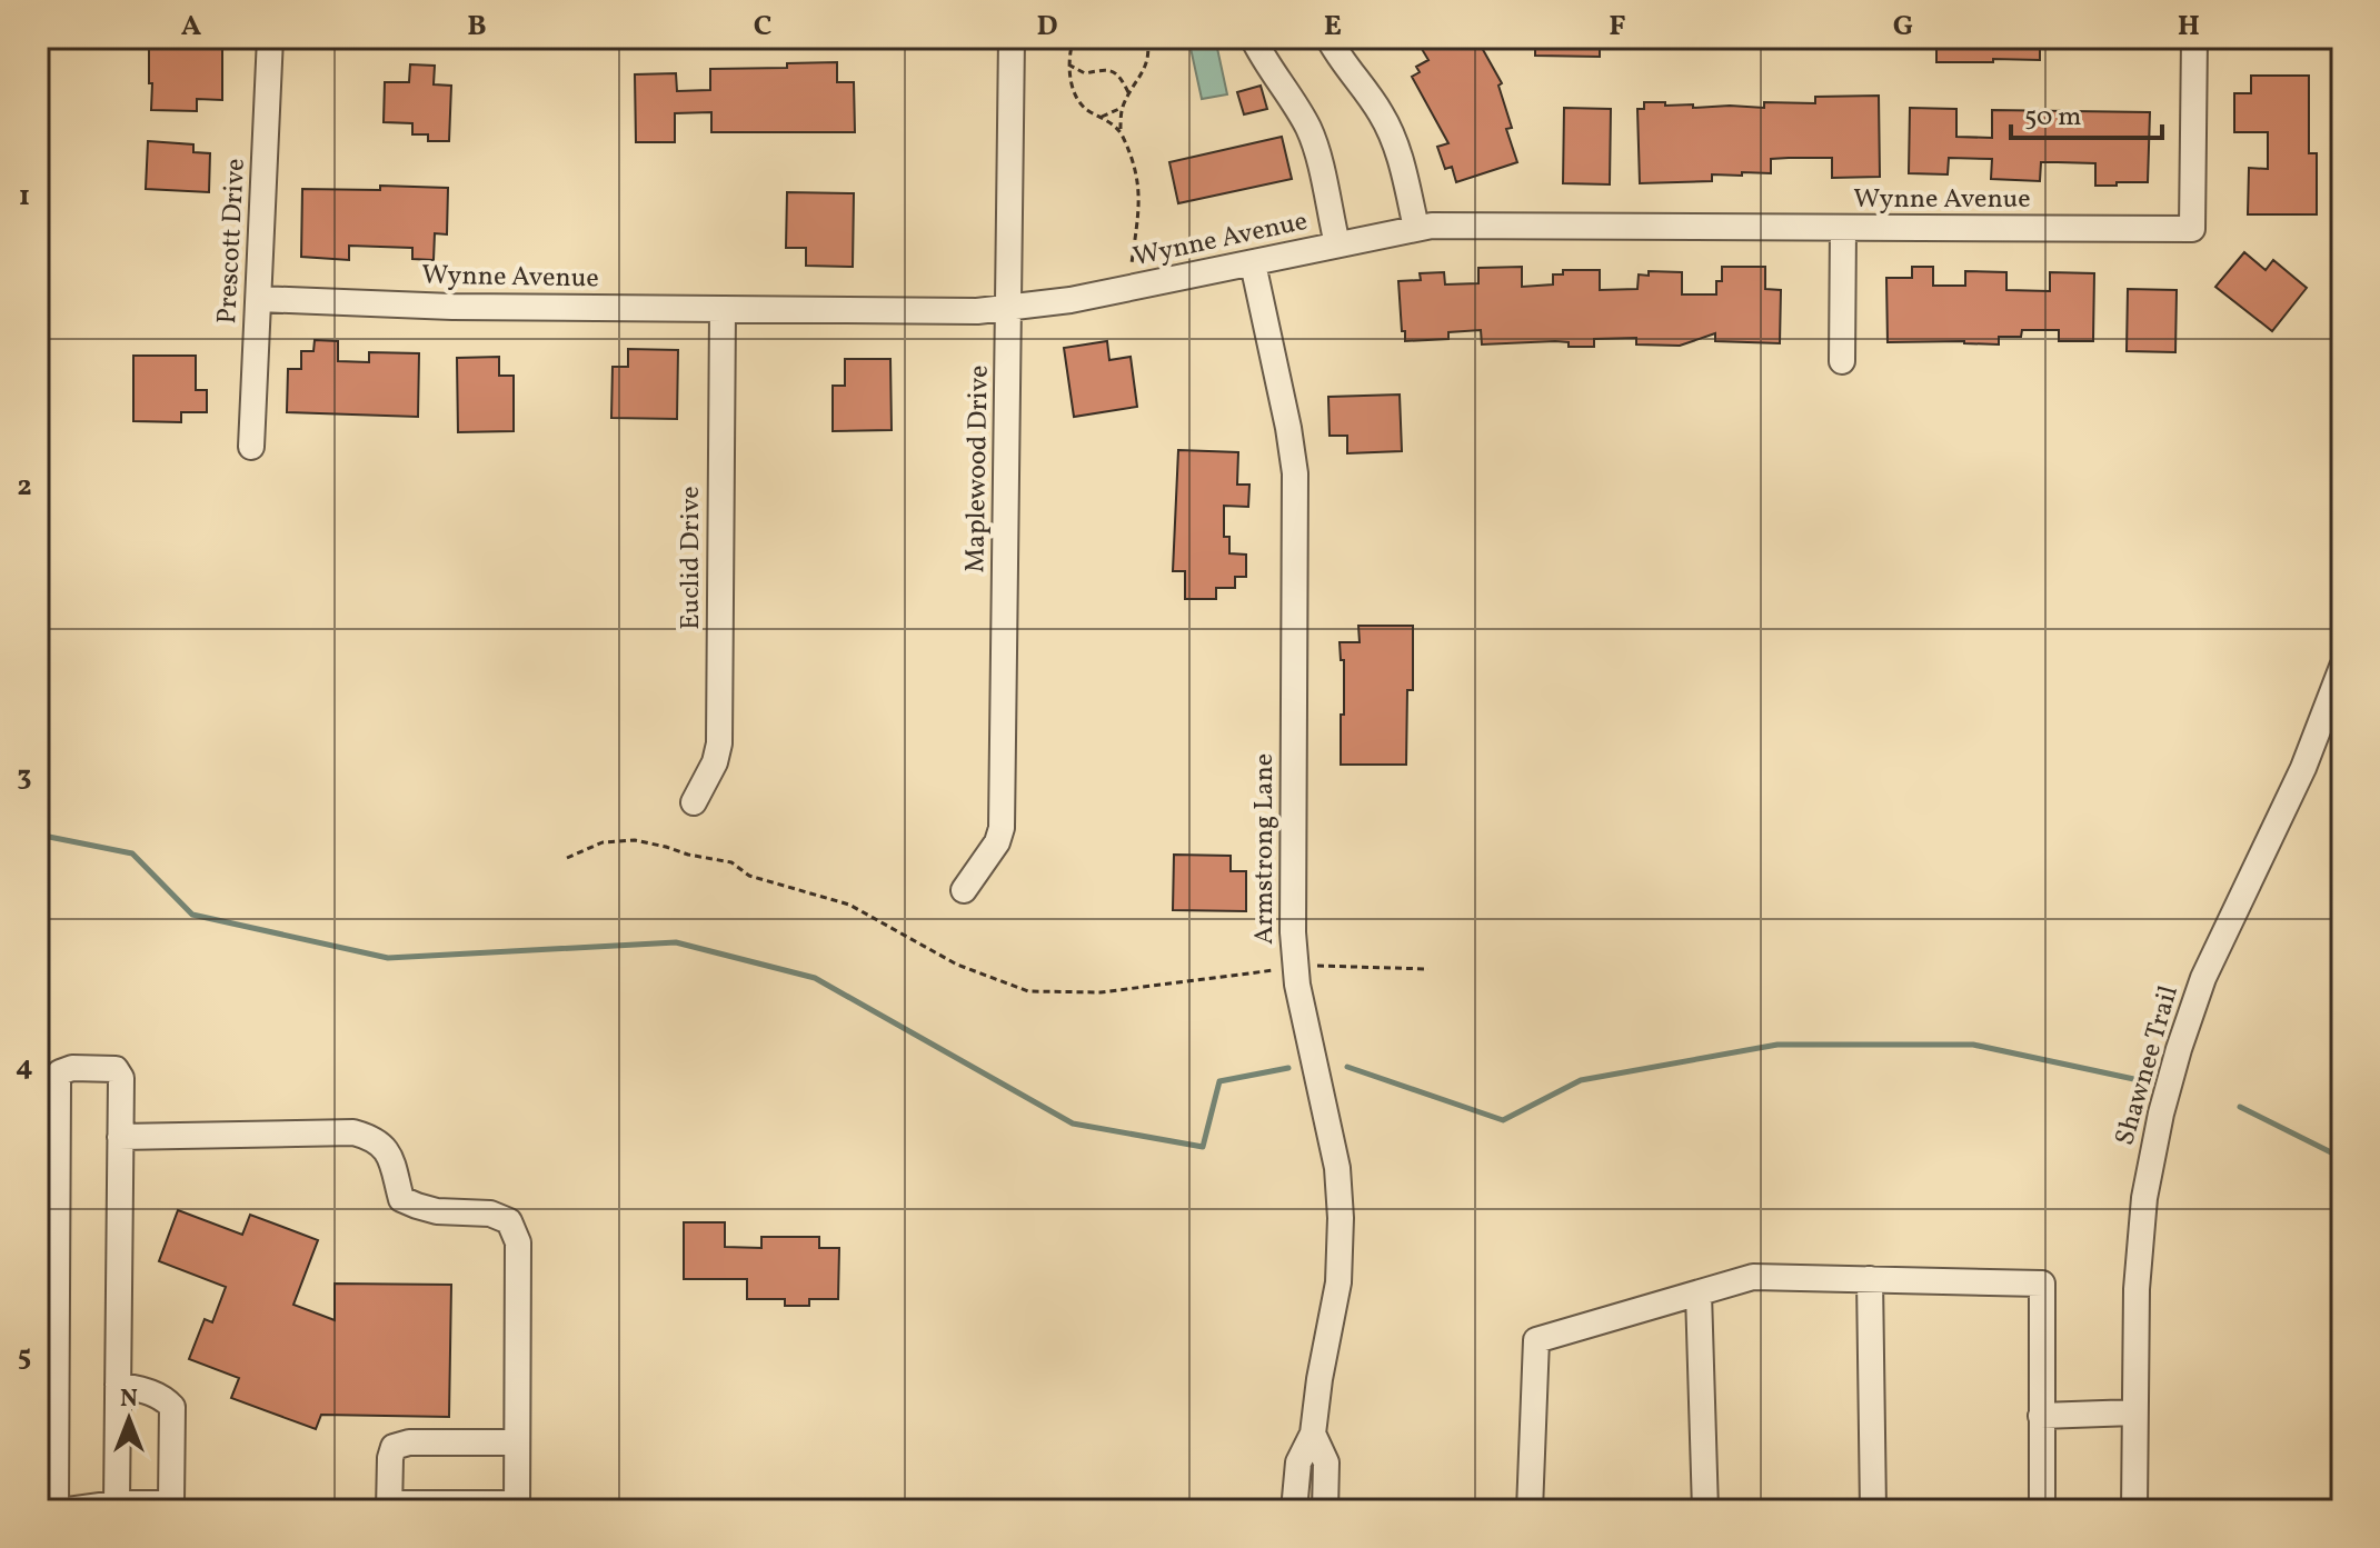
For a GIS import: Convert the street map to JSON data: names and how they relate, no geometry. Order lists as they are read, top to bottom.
{
  "streets": {
    "street": [
      "Wynne Avenue",
      "Prescott Drive",
      "Maplewood Drive",
      "Euclid Drive",
      "Armstrong Lane",
      "Shawnee Trail"
    ]
  },
  "crossings": [
    ["Wynne Avenue", "Prescott Drive"],
    ["Wynne Avenue", "Maplewood Drive"],
    ["Wynne Avenue", "Euclid Drive"],
    ["Wynne Avenue", "Armstrong Lane"]
  ],
  "scale_bar": "50 m",
  "north": "top",
  "grid": {
    "columns": [
      "A",
      "B",
      "C",
      "D",
      "E",
      "F",
      "G",
      "H"
    ],
    "rows": [
      "1",
      "2",
      "3",
      "4",
      "5"
    ]
  }
}
